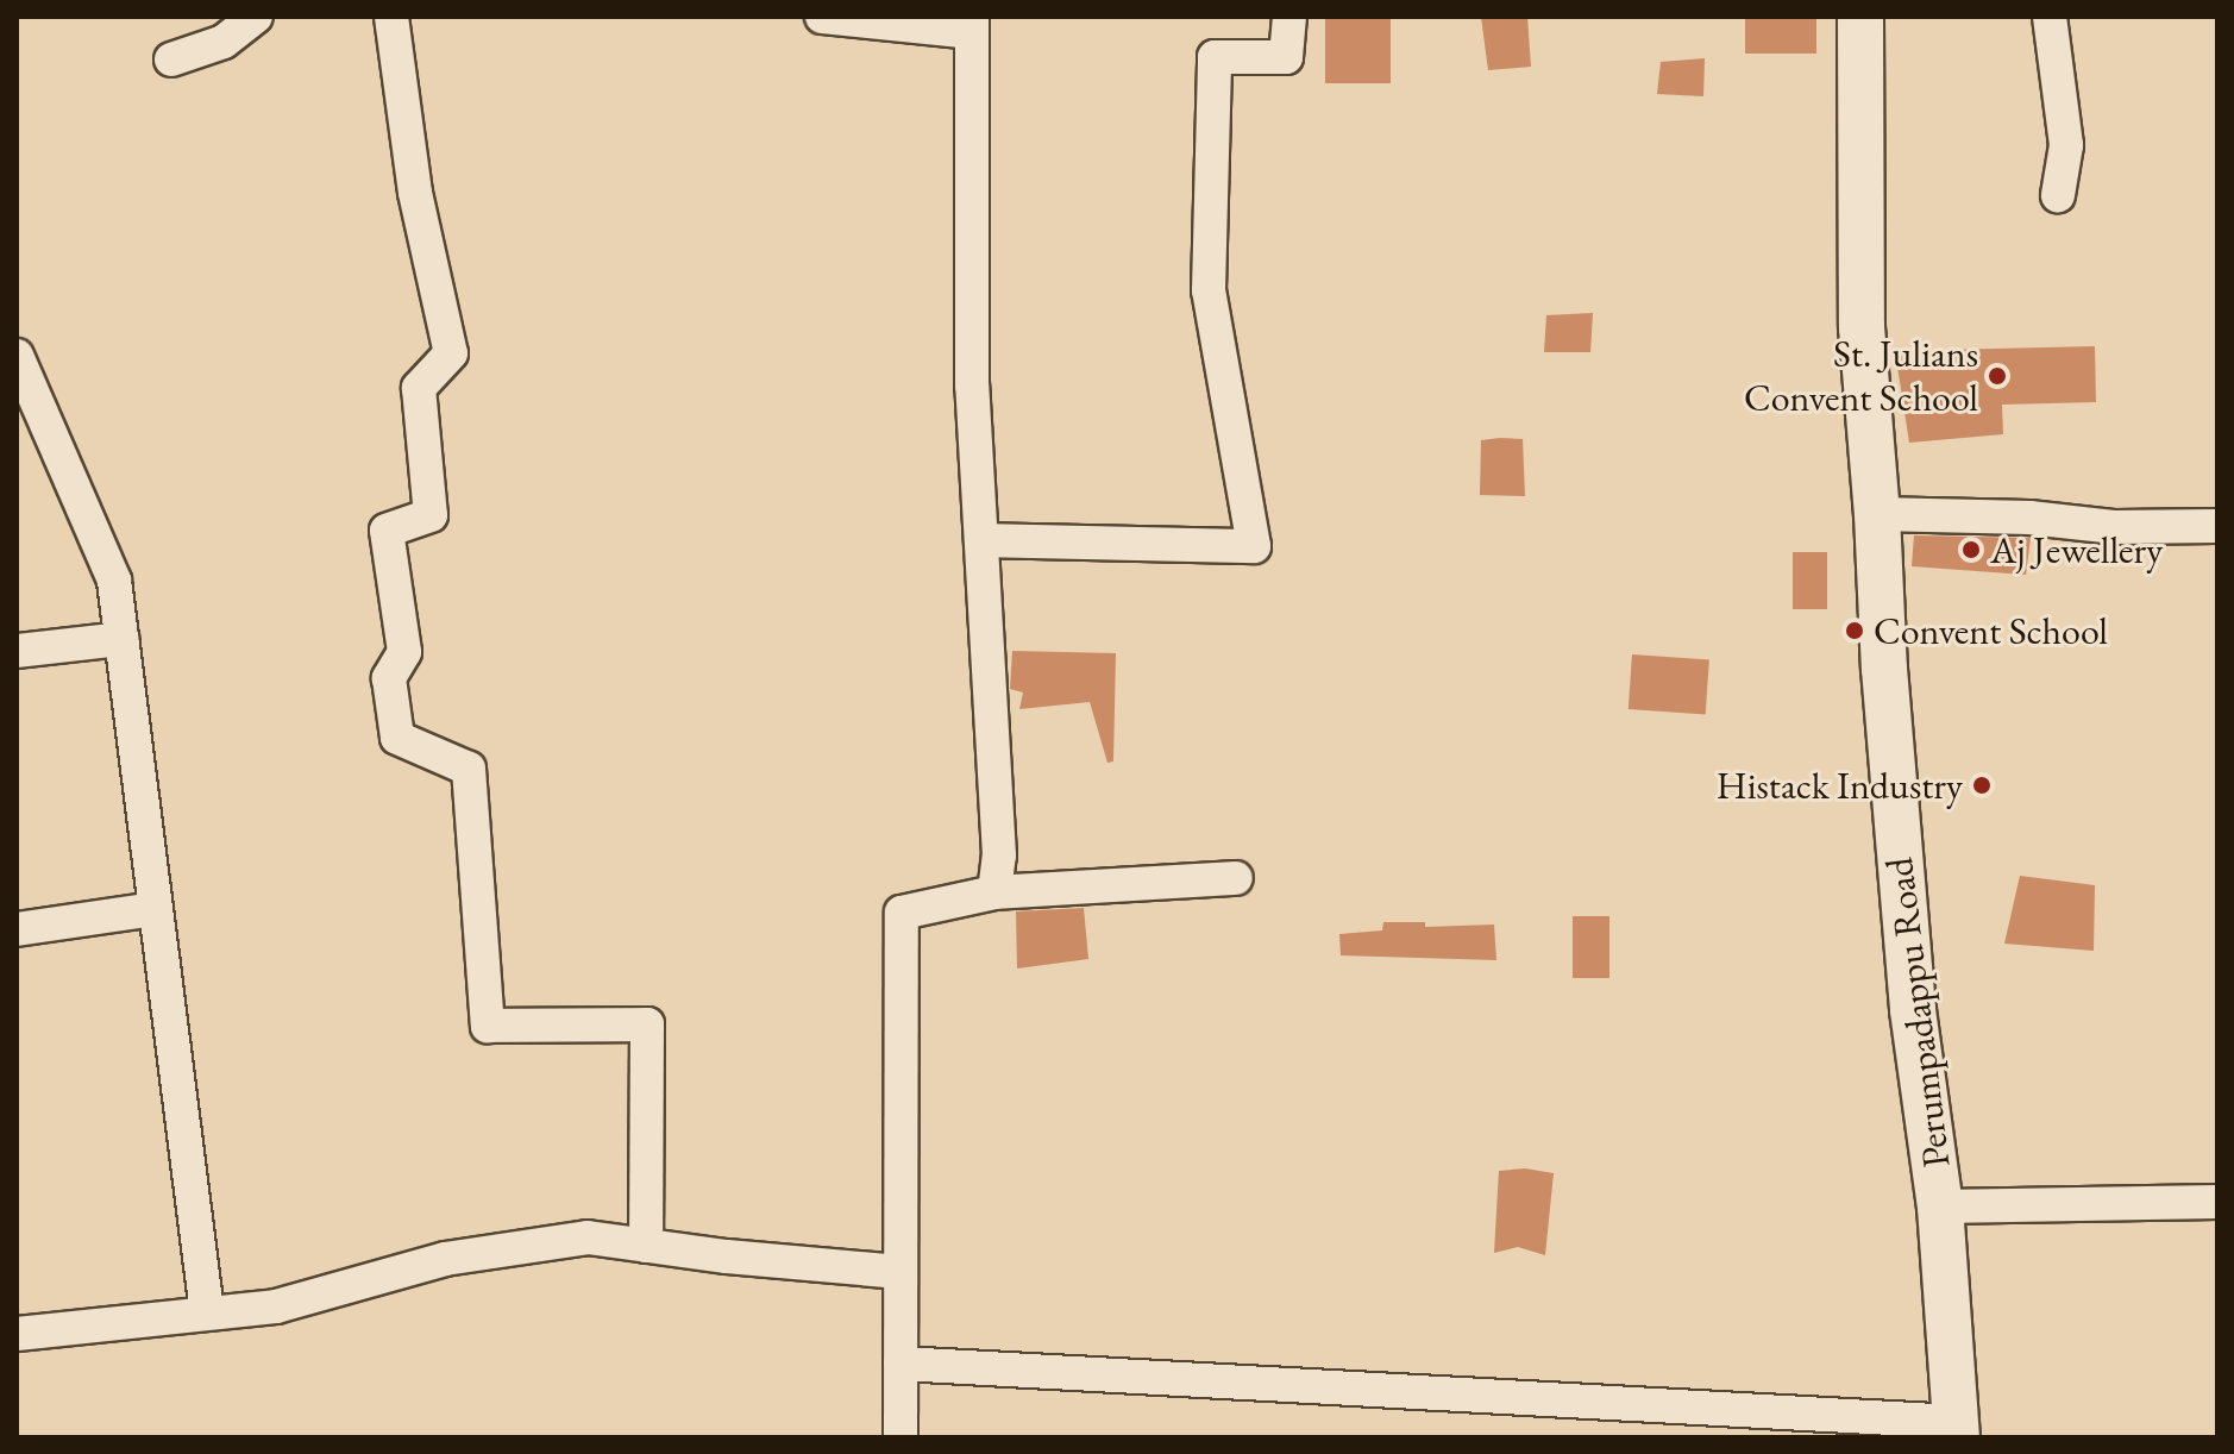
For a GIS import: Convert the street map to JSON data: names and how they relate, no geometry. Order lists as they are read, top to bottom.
{
  "streets": {
    "main road": ["Perumpadappu Road"]
  },
  "places": [
    "St. Julians Convent School",
    "Aj Jewellery",
    "Convent School",
    "Histack Industry"
  ]
}
